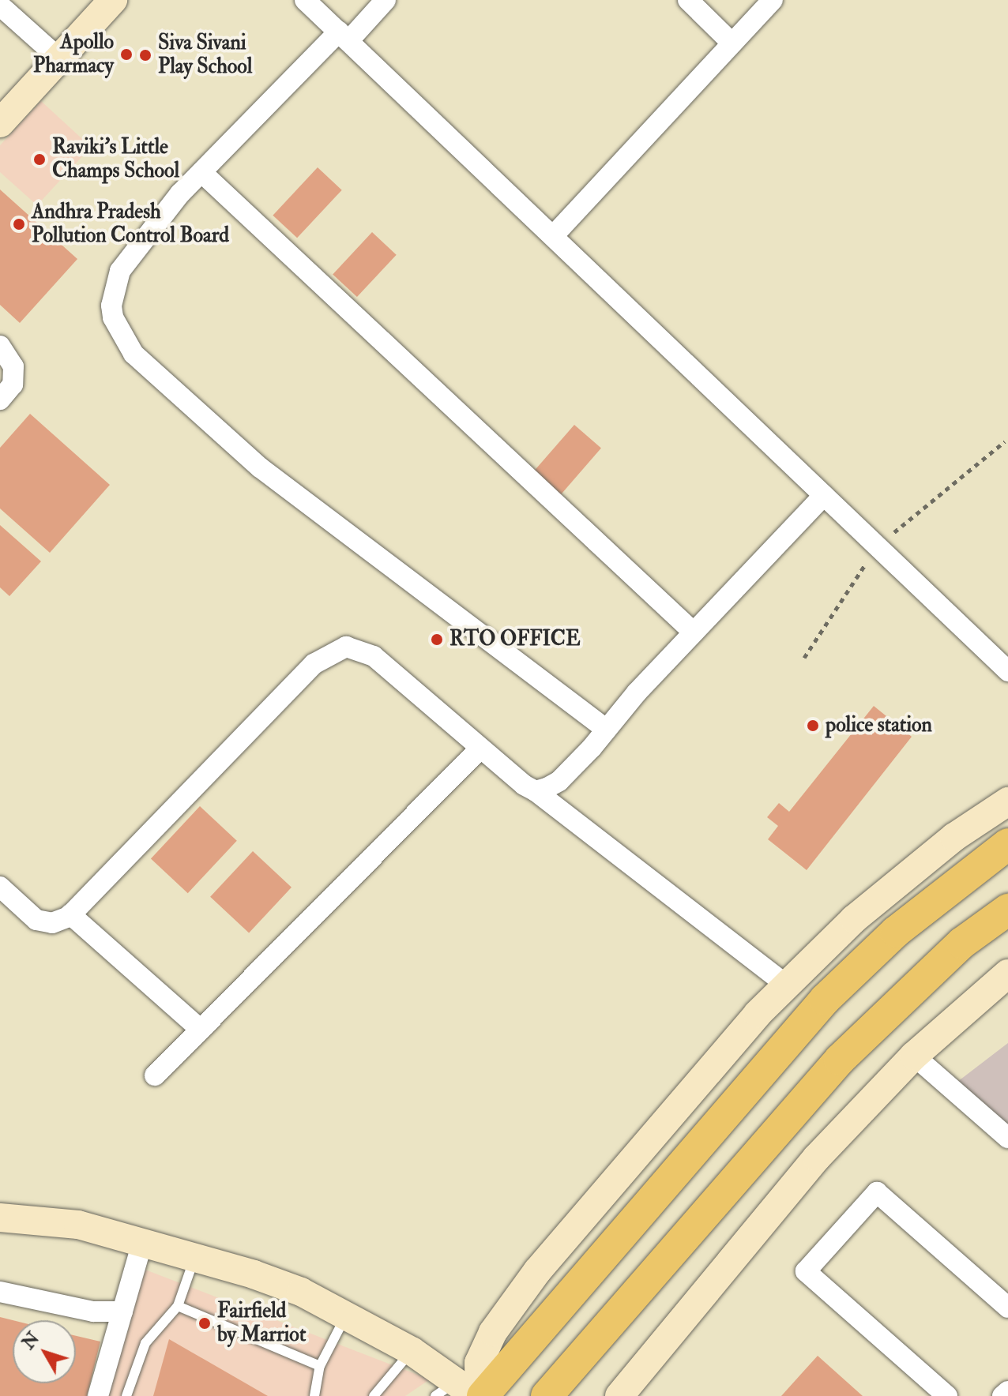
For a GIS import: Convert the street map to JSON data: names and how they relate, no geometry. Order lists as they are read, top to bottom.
{
  "places": [
    "Apollo Pharmacy",
    "Siva Sivani Play School",
    "Raviki's Little Champs School",
    "Andhra Pradesh Pollution Control Board",
    "RTO OFFICE",
    "police station",
    "Fairfield by Marriot"
  ],
  "north": "top left"
}
